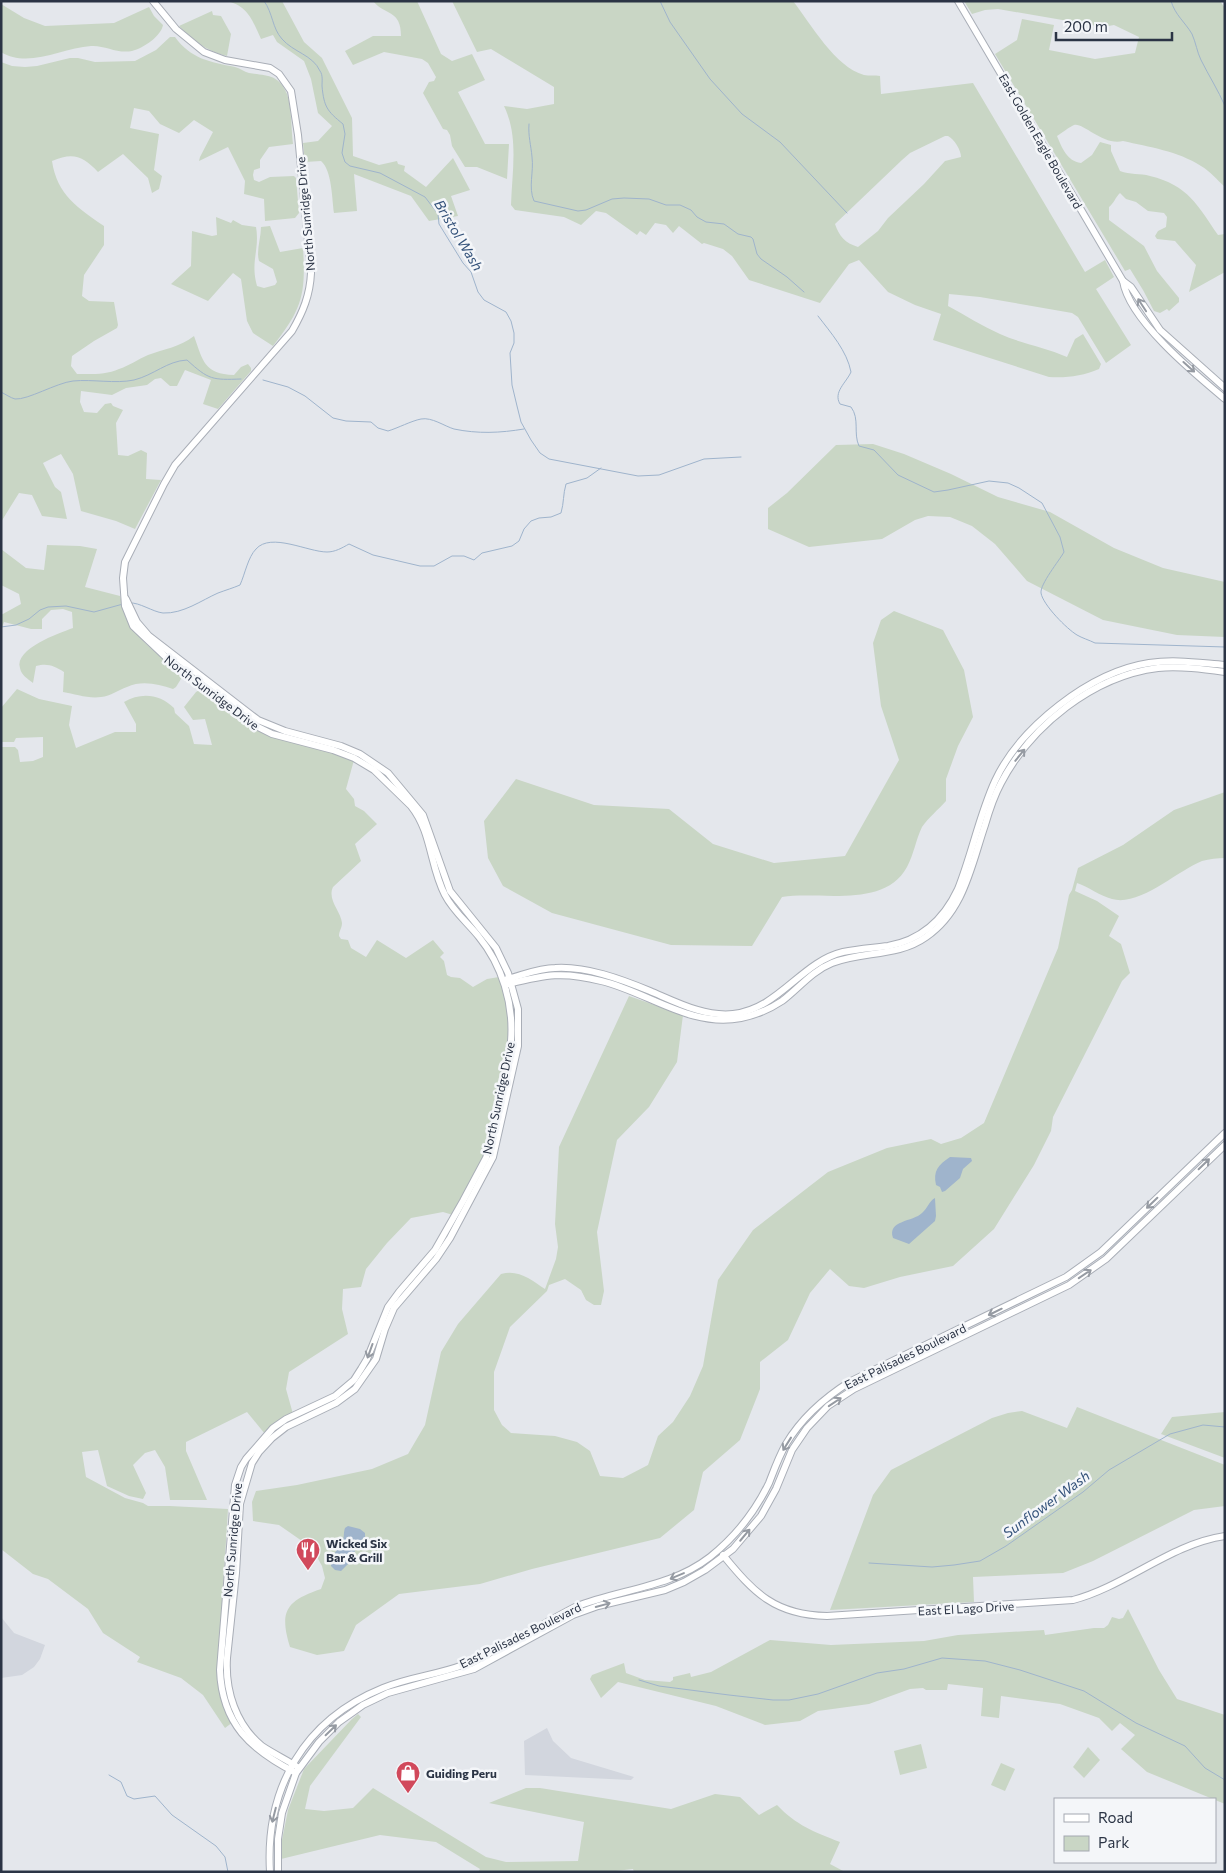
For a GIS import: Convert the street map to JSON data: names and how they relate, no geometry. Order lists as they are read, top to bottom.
{
  "streets": {
    "street": [
      "East Golden Eagle Boulevard",
      "North Sunridge Drive",
      "East Palisades Boulevard",
      "East El Lago Drive"
    ]
  },
  "crossings": [
    ["North Sunridge Drive", "East Palisades Boulevard"],
    ["East Palisades Boulevard", "East El Lago Drive"]
  ],
  "water": ["Bristol Wash", "Sunflower Wash"],
  "places": {
    "restaurant": ["Wicked Six Bar & Grill"],
    "shop": ["Guiding Peru"]
  },
  "legend": ["Road", "Park"],
  "scale_bar": "200 m"
}
